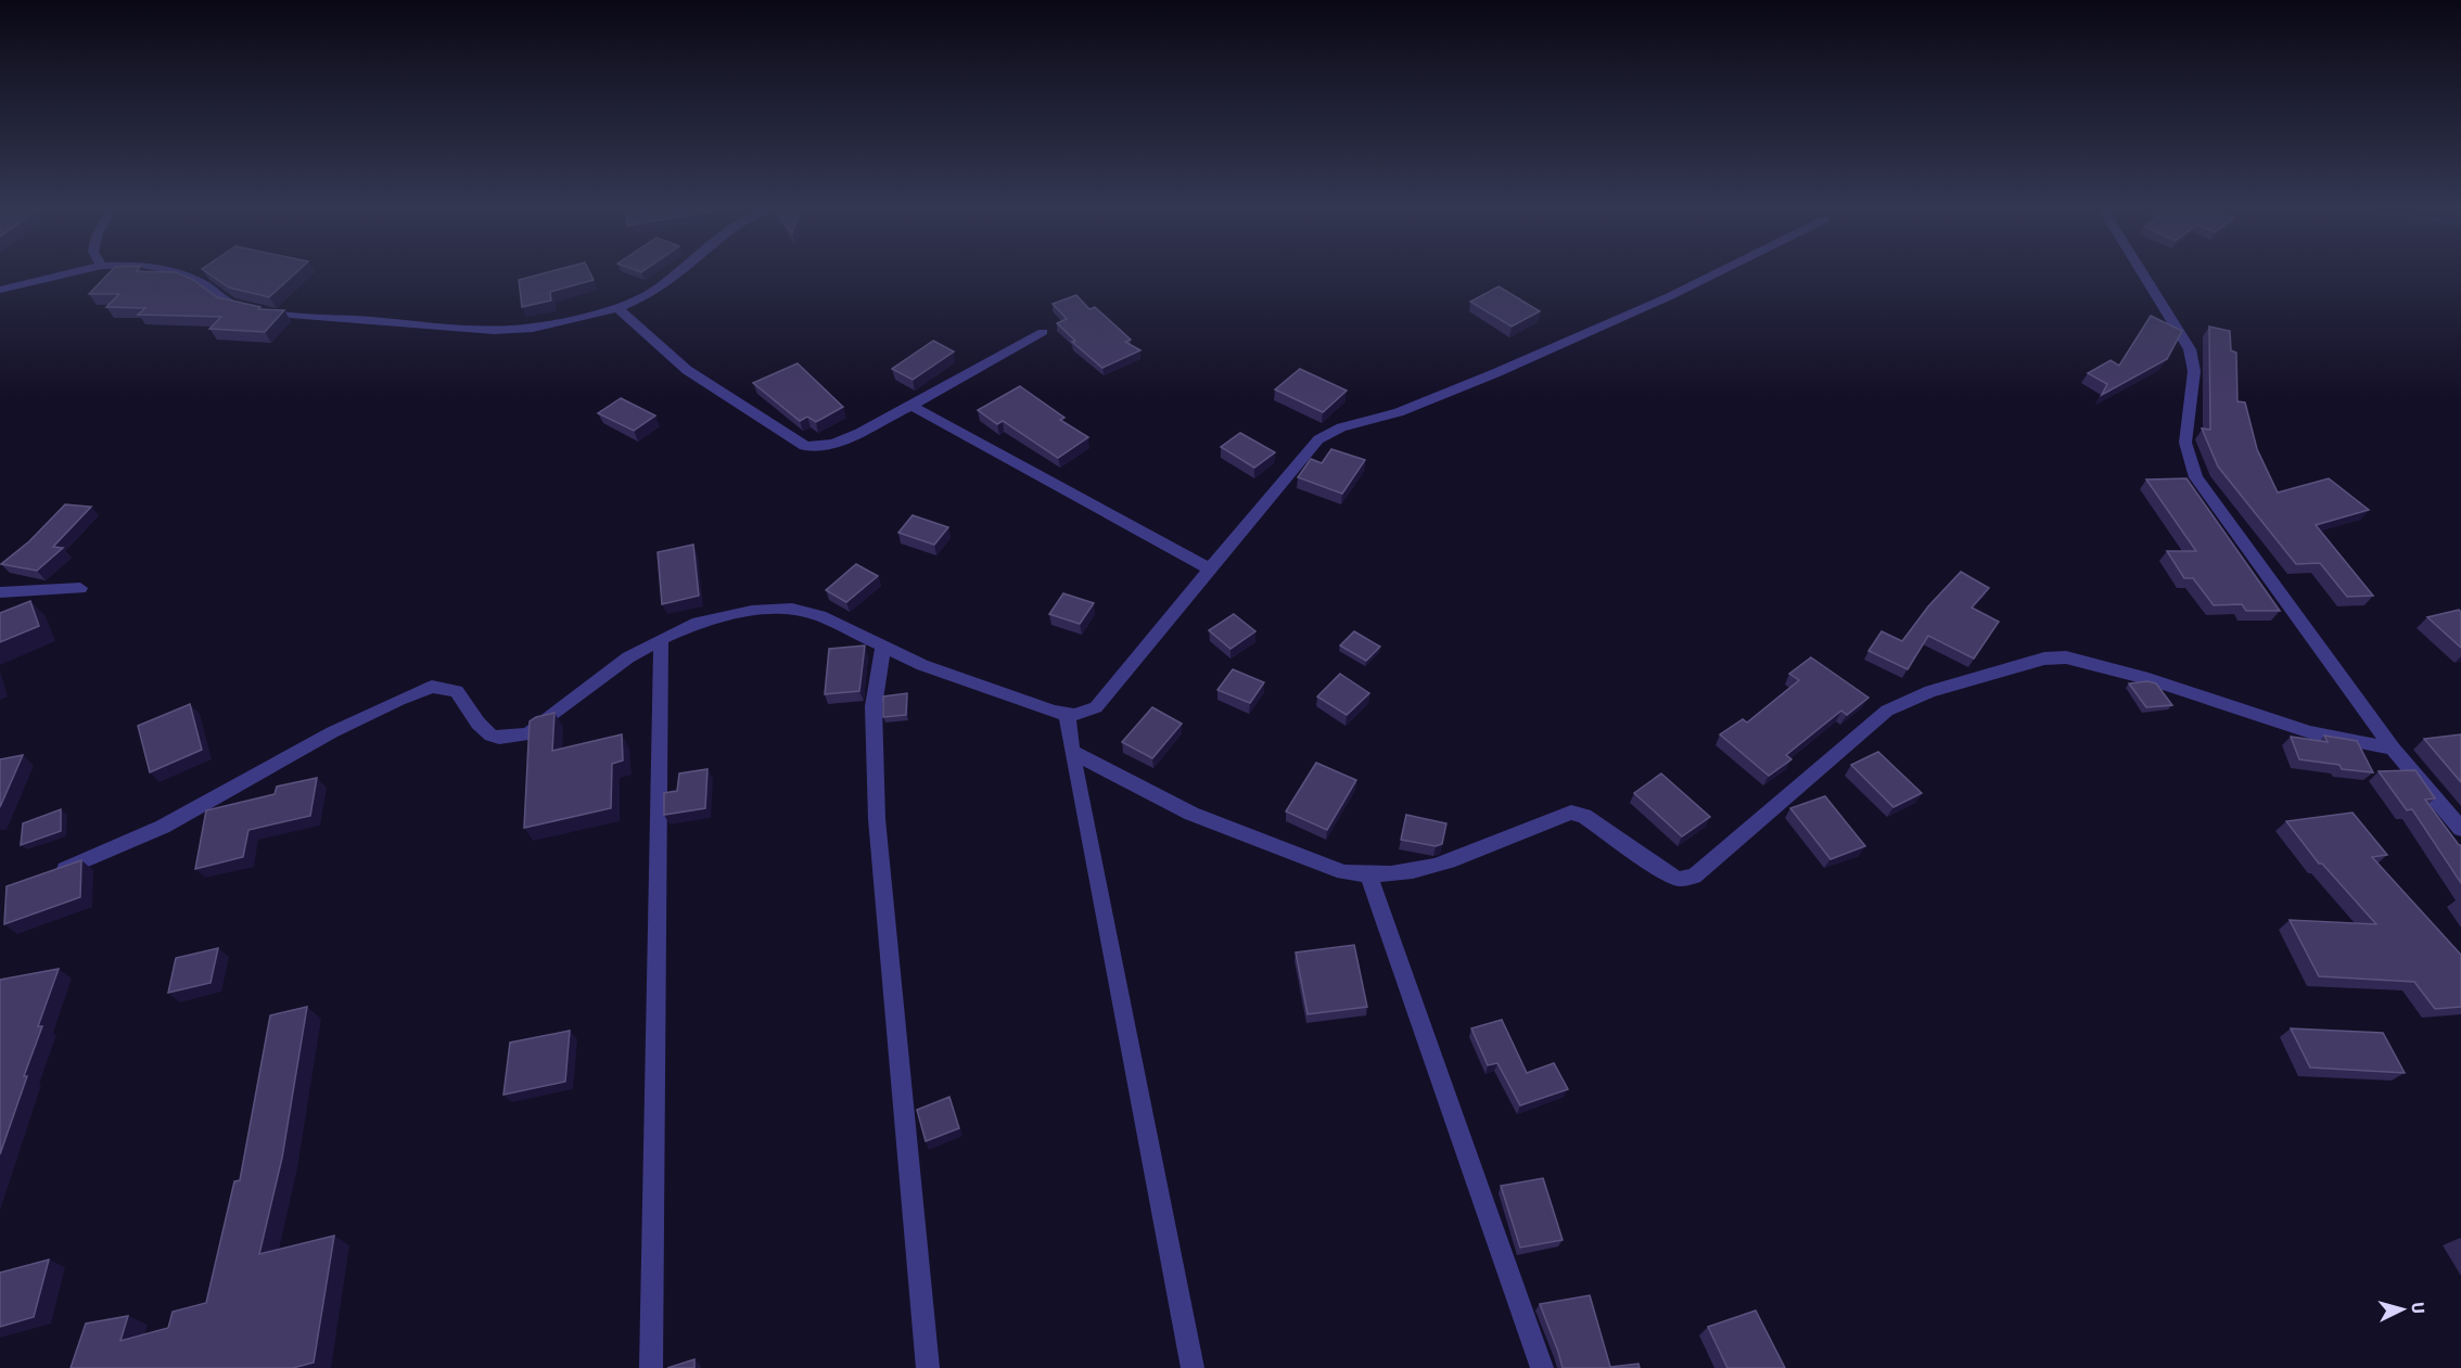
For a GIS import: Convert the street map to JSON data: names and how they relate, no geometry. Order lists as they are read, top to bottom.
{
  "north": "right"
}
